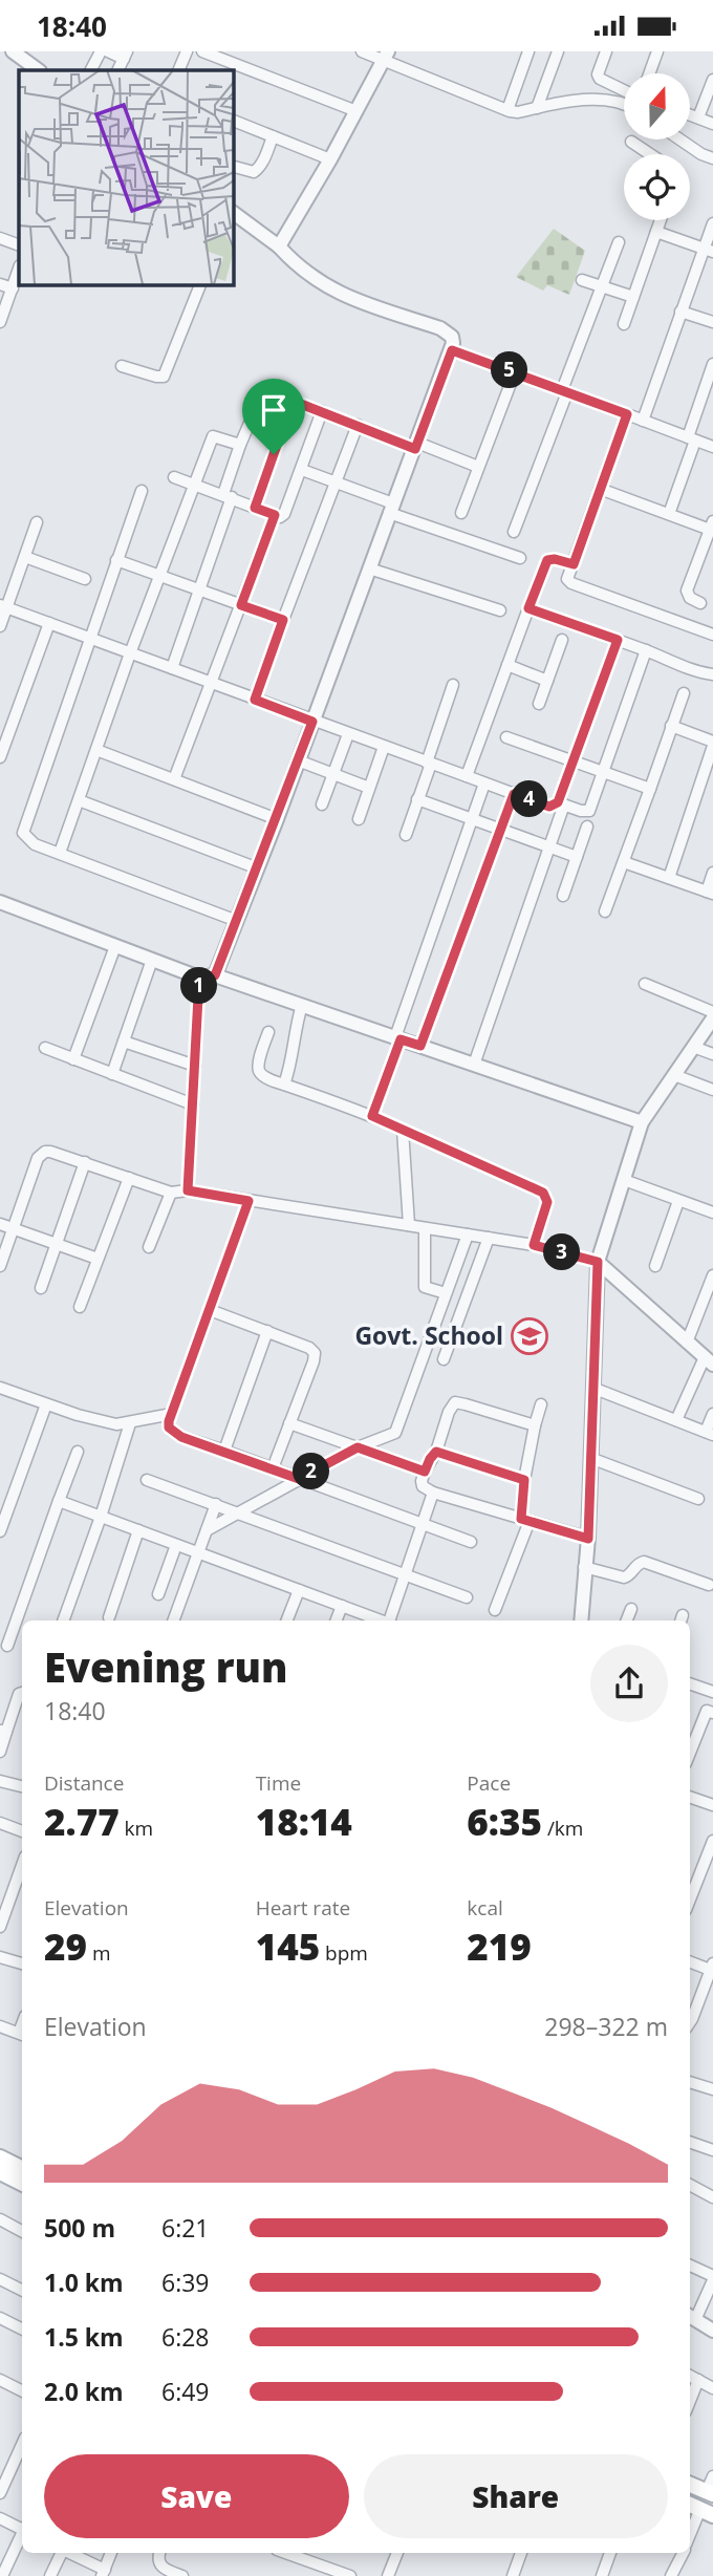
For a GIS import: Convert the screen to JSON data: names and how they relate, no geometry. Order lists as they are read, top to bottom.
{
  "places": {
    "school or university": ["Govt. School"]
  },
  "north": "top",
  "page": {
    "status": "18:40",
    "pins": [
      "5",
      "4",
      "1",
      "3",
      "2"
    ],
    "heading": ["Evening run", "18:40"],
    "stats": [
      ["Distance", "2.77 km"],
      ["Time", "18:14"],
      ["Pace", "6:35 /km"],
      ["Elevation", "29 m"],
      ["Heart rate", "145 bpm"],
      ["kcal", "219"]
    ],
    "chart": ["Elevation", "298–322 m"],
    "list": [
      {
        "name": "500 m",
        "note": "6:21"
      },
      {
        "name": "1.0 km",
        "note": "6:39"
      },
      {
        "name": "1.5 km",
        "note": "6:28"
      },
      {
        "name": "2.0 km",
        "note": "6:49"
      }
    ],
    "buttons": ["Save", "Share"]
  }
}
